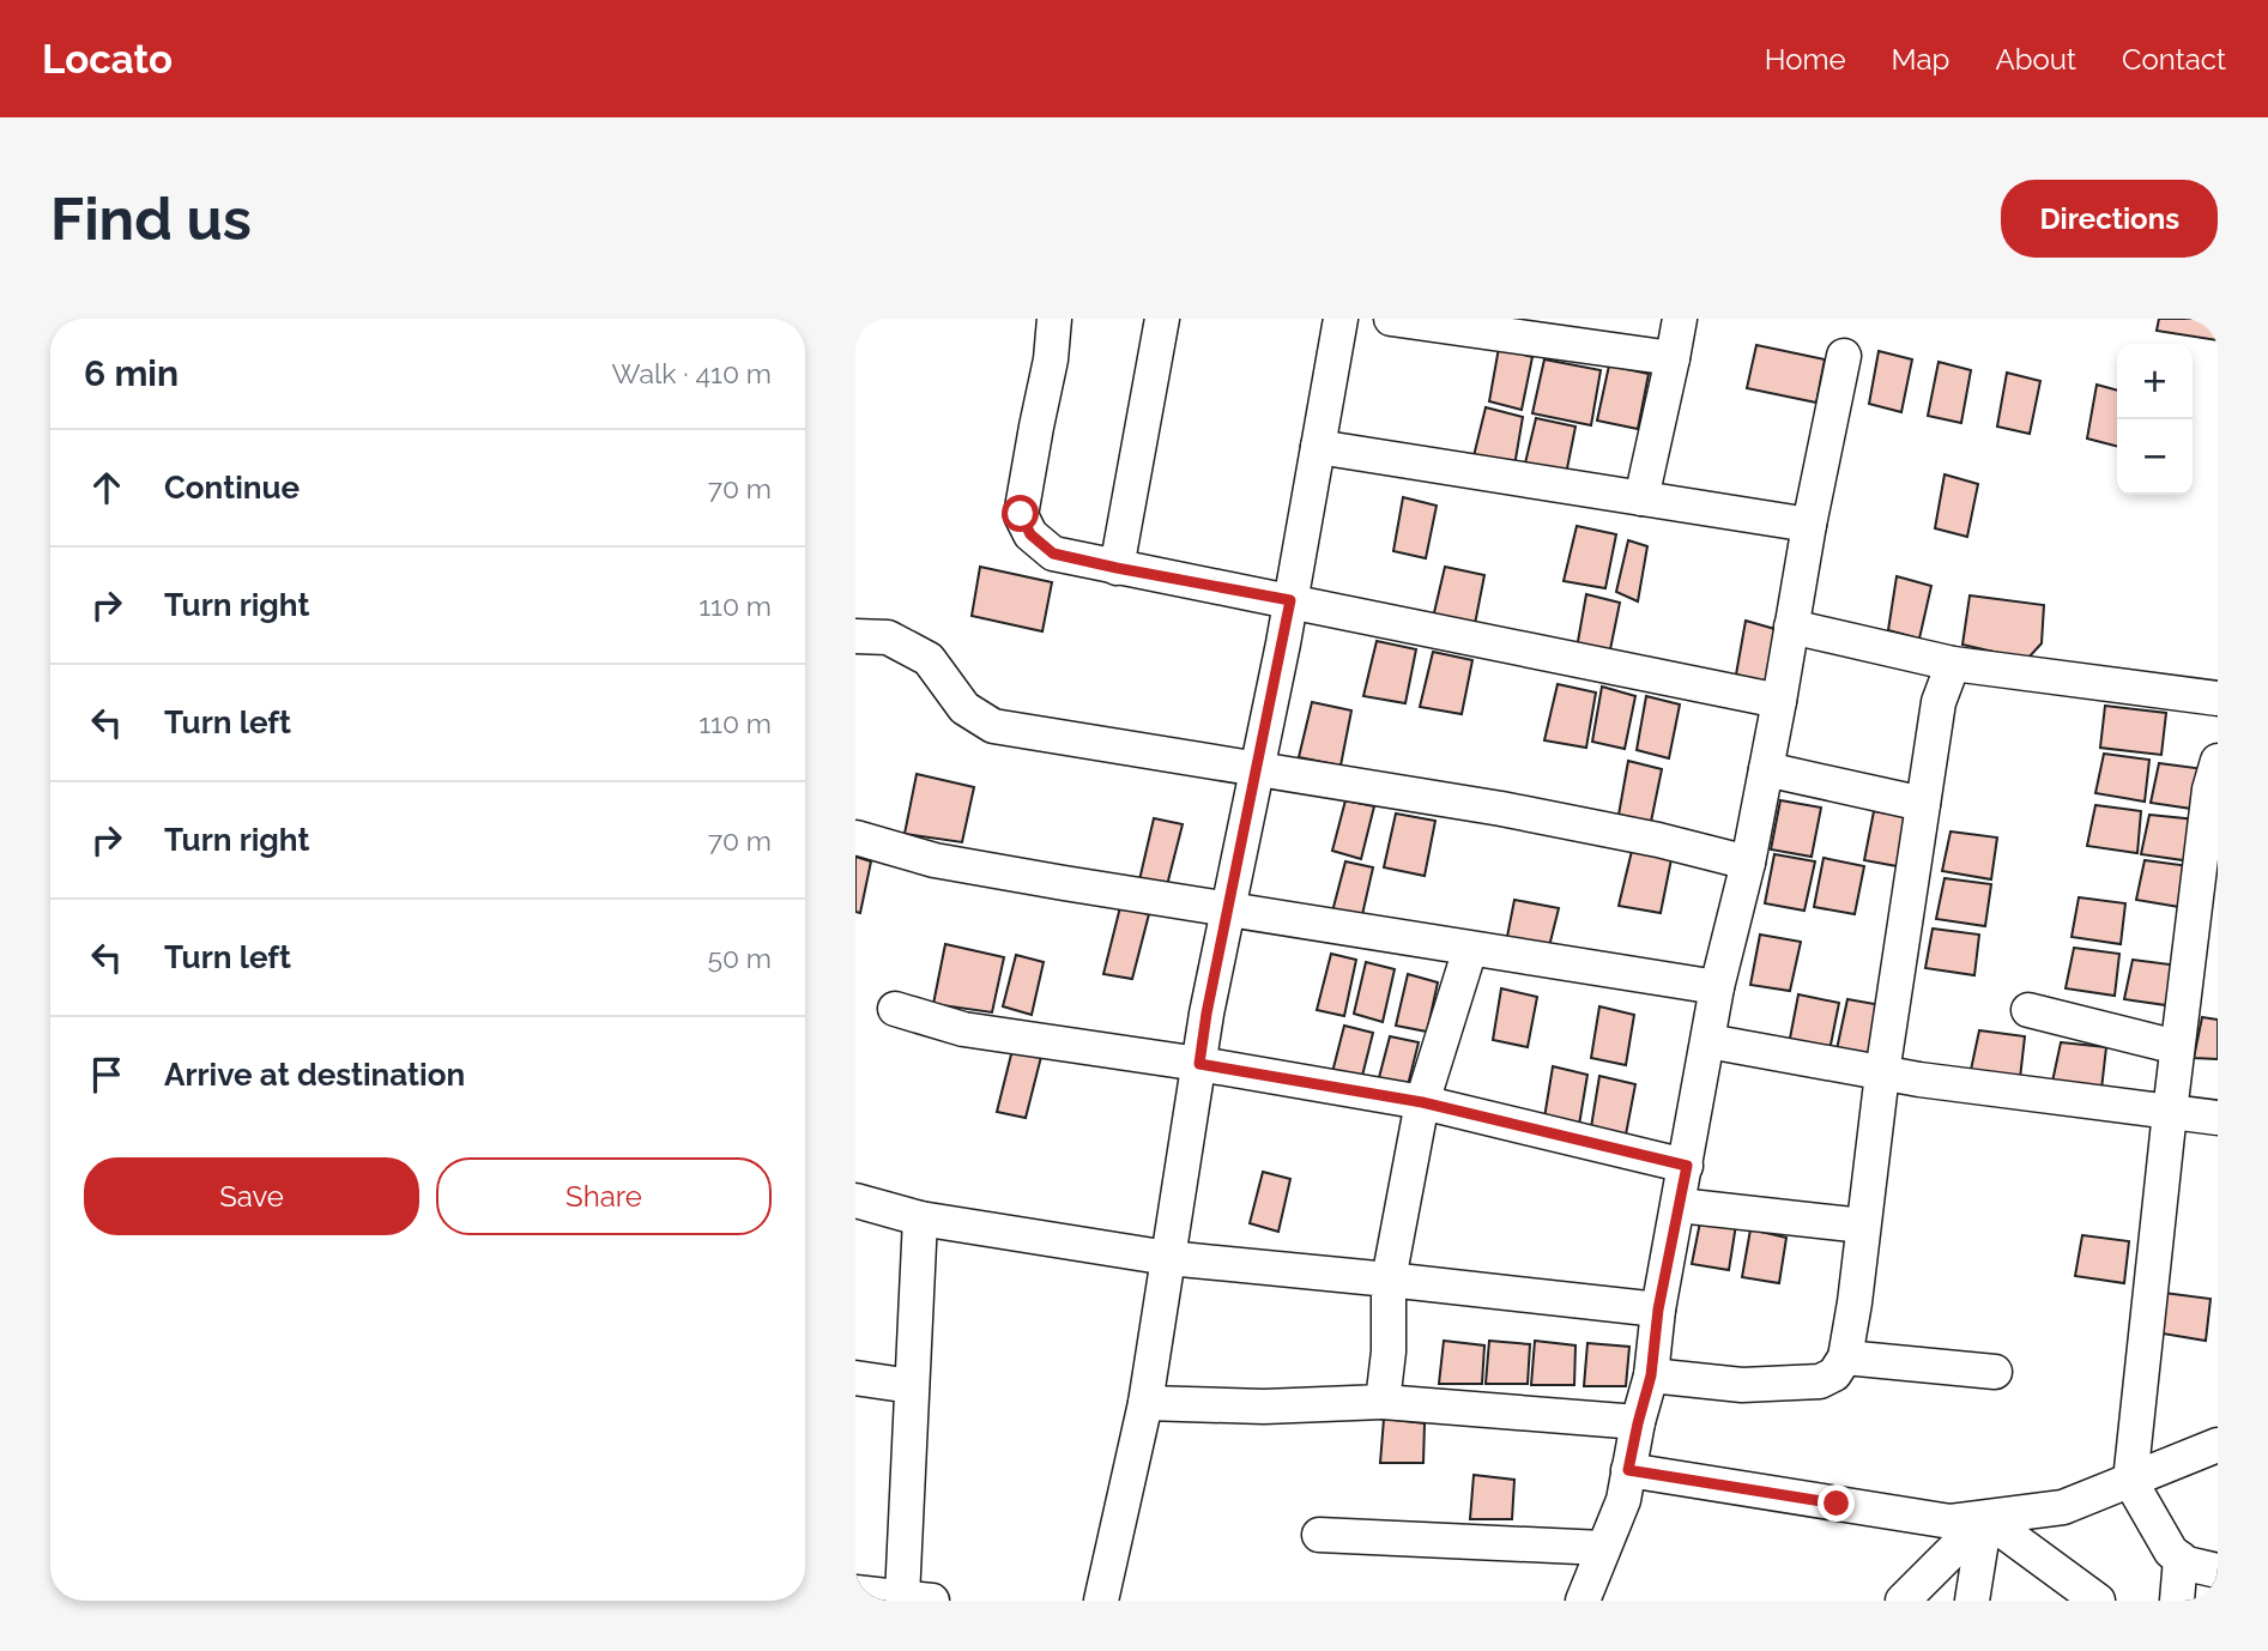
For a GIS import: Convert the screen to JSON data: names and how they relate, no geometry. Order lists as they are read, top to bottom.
{
  "page": {
    "header": "Locato",
    "nav": [
      "Home",
      "Map",
      "About",
      "Contact"
    ],
    "buttons": [
      "Directions",
      ["Save", "Share"]
    ],
    "title": "Find us",
    "heading": ["6 min", "Walk · 410 m"],
    "map_buttons": ["+", "−"],
    "list": [
      ["Continue", "70 m"],
      ["Turn right", "110 m"],
      ["Turn left", "110 m"],
      ["Turn right", "70 m"],
      ["Turn left", "50 m"],
      "Arrive at destination"
    ]
  }
}
